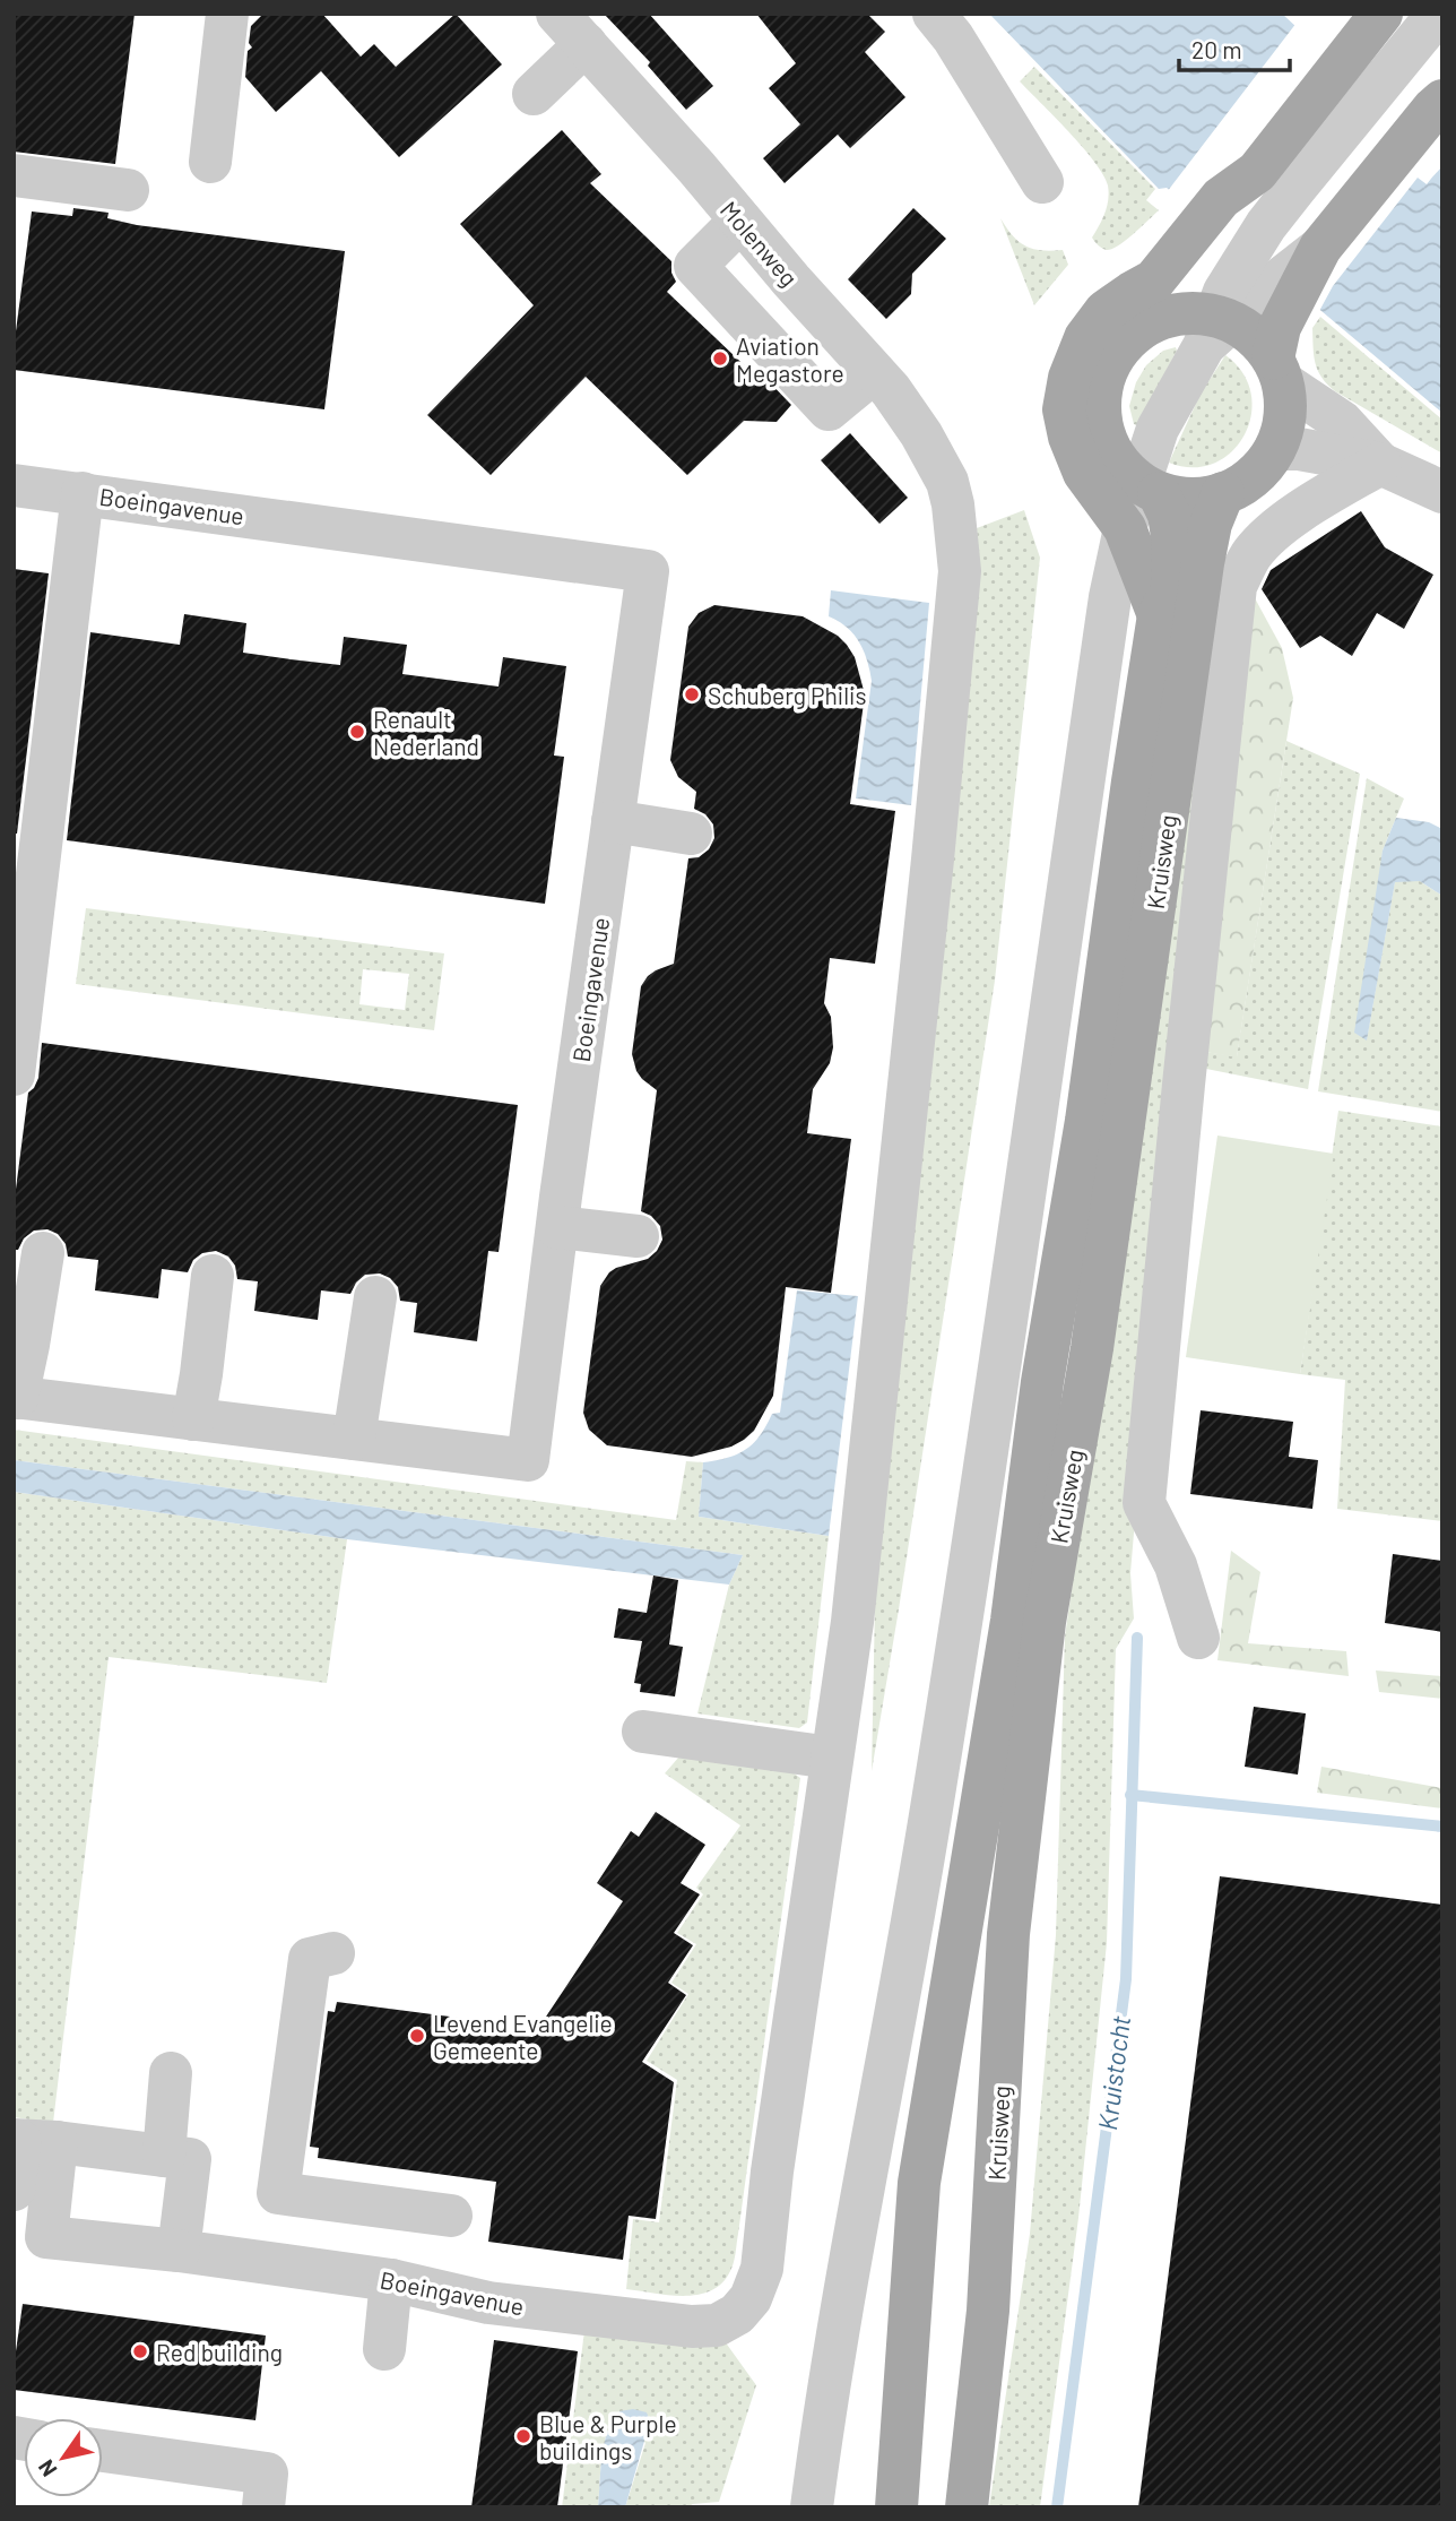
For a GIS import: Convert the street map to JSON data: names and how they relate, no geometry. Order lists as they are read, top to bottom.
{
  "streets": {
    "main road": ["Kruisweg"],
    "street": ["Molenweg", "Boeingavenue"]
  },
  "crossings": [
    ["Molenweg", "Boeingavenue"]
  ],
  "water": ["Kruistocht"],
  "places": [
    "Aviation Megastore",
    "Schuberg Philis",
    "Renault Nederland",
    "Levend Evangelie Gemeente",
    "Red building",
    "Blue & Purple buildings"
  ],
  "scale_bar": "20 m",
  "north": "bottom left"
}
